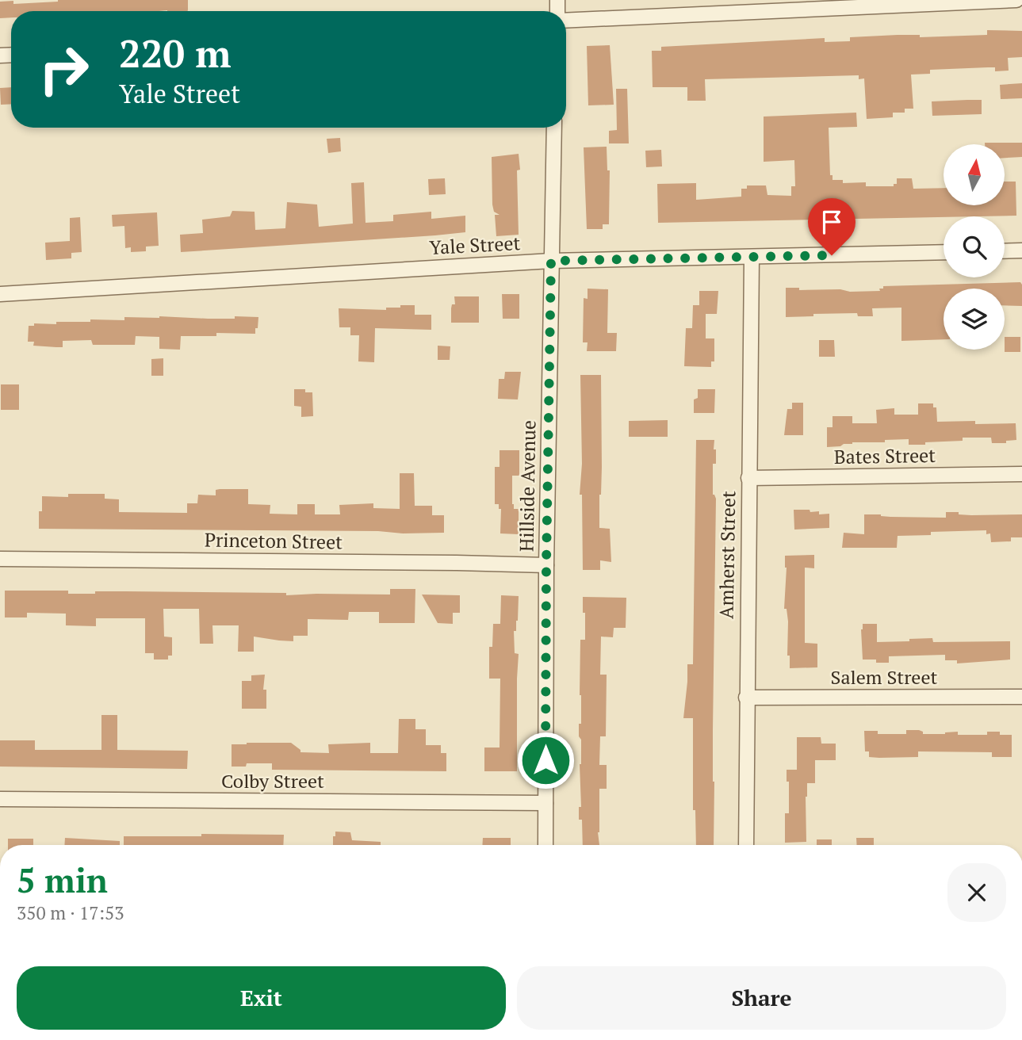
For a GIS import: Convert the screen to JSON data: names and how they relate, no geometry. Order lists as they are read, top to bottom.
{
  "streets": {
    "street": [
      "Yale Street",
      "Bates Street",
      "Hillside Avenue",
      "Princeton Street",
      "Amherst Street",
      "Salem Street",
      "Colby Street"
    ]
  },
  "crossings": [
    ["Yale Street", "Hillside Avenue"],
    ["Yale Street", "Amherst Street"],
    ["Bates Street", "Amherst Street"],
    ["Hillside Avenue", "Princeton Street"],
    ["Hillside Avenue", "Colby Street"],
    ["Amherst Street", "Salem Street"]
  ],
  "north": "top",
  "page": {
    "turn": ["220 m", "Yale Street"],
    "heading": ["5 min", "350 m · 17:53"],
    "buttons": ["Exit", "Share"]
  }
}
